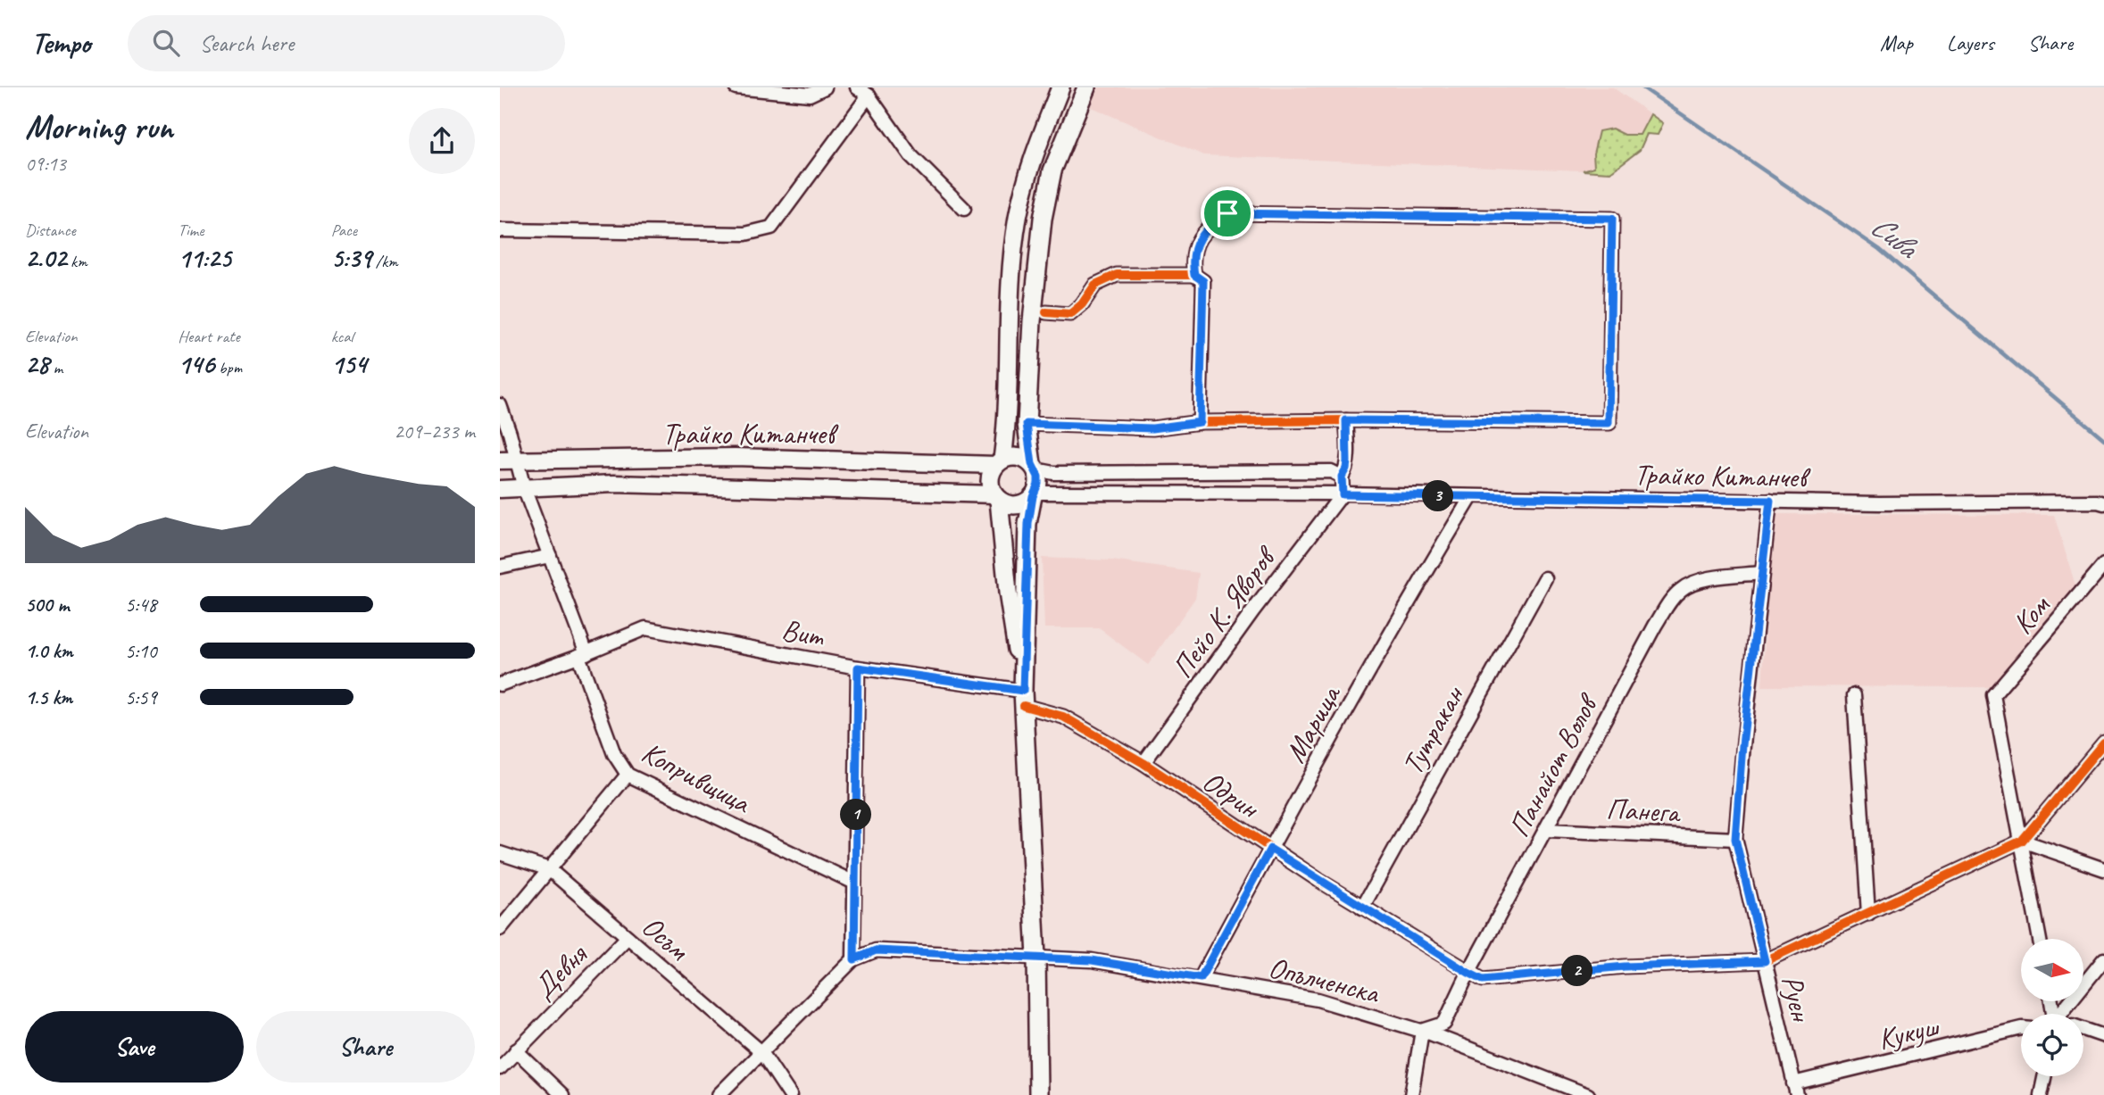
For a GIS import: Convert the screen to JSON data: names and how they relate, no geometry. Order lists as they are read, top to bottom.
{
  "streets": {
    "street": [
      "Трайко Китанчев",
      "Пейо К. Яворов",
      "Ком",
      "Вит",
      "Марица",
      "Тутракан",
      "Панайот Волов",
      "Копривщица",
      "Одрин",
      "Панега",
      "Осъм",
      "Девня",
      "Опълченска",
      "Руен",
      "Кукуш"
    ]
  },
  "crossings": [
    ["Трайко Китанчев", "Пейо К. Яворов"],
    ["Трайко Китанчев", "Марица"],
    ["Трайко Китанчев", "Копривщица"],
    ["Трайко Китанчев", "Руен"],
    ["Пейо К. Яворов", "Одрин"],
    ["Вит", "Копривщица"],
    ["Вит", "Одрин"],
    ["Марица", "Одрин"],
    ["Марица", "Опълченска"],
    ["Тутракан", "Одрин"],
    ["Панайот Волов", "Одрин"],
    ["Панайот Волов", "Панега"],
    ["Панайот Волов", "Опълченска"],
    ["Панайот Волов", "Руен"],
    ["Панега", "Руен"],
    ["Осъм", "Девня"],
    ["Руен", "Кукуш"]
  ],
  "water": ["Сива"],
  "north": "right",
  "page": {
    "header": "Tempo",
    "search": "Search here",
    "nav": ["Map", "Layers", "Share"],
    "heading": ["Morning run", "09:13"],
    "stats": [
      ["Distance", "2.02 km"],
      ["Time", "11:25"],
      ["Pace", "5:39 /km"],
      ["Elevation", "28 m"],
      ["Heart rate", "146 bpm"],
      ["kcal", "154"]
    ],
    "chart": ["Elevation", "209–233 m"],
    "pins": ["3", "1", "2"],
    "list": [
      {
        "name": "500 m",
        "note": "5:48"
      },
      {
        "name": "1.0 km",
        "note": "5:10"
      },
      {
        "name": "1.5 km",
        "note": "5:59"
      }
    ],
    "buttons": ["Save", "Share"]
  }
}
